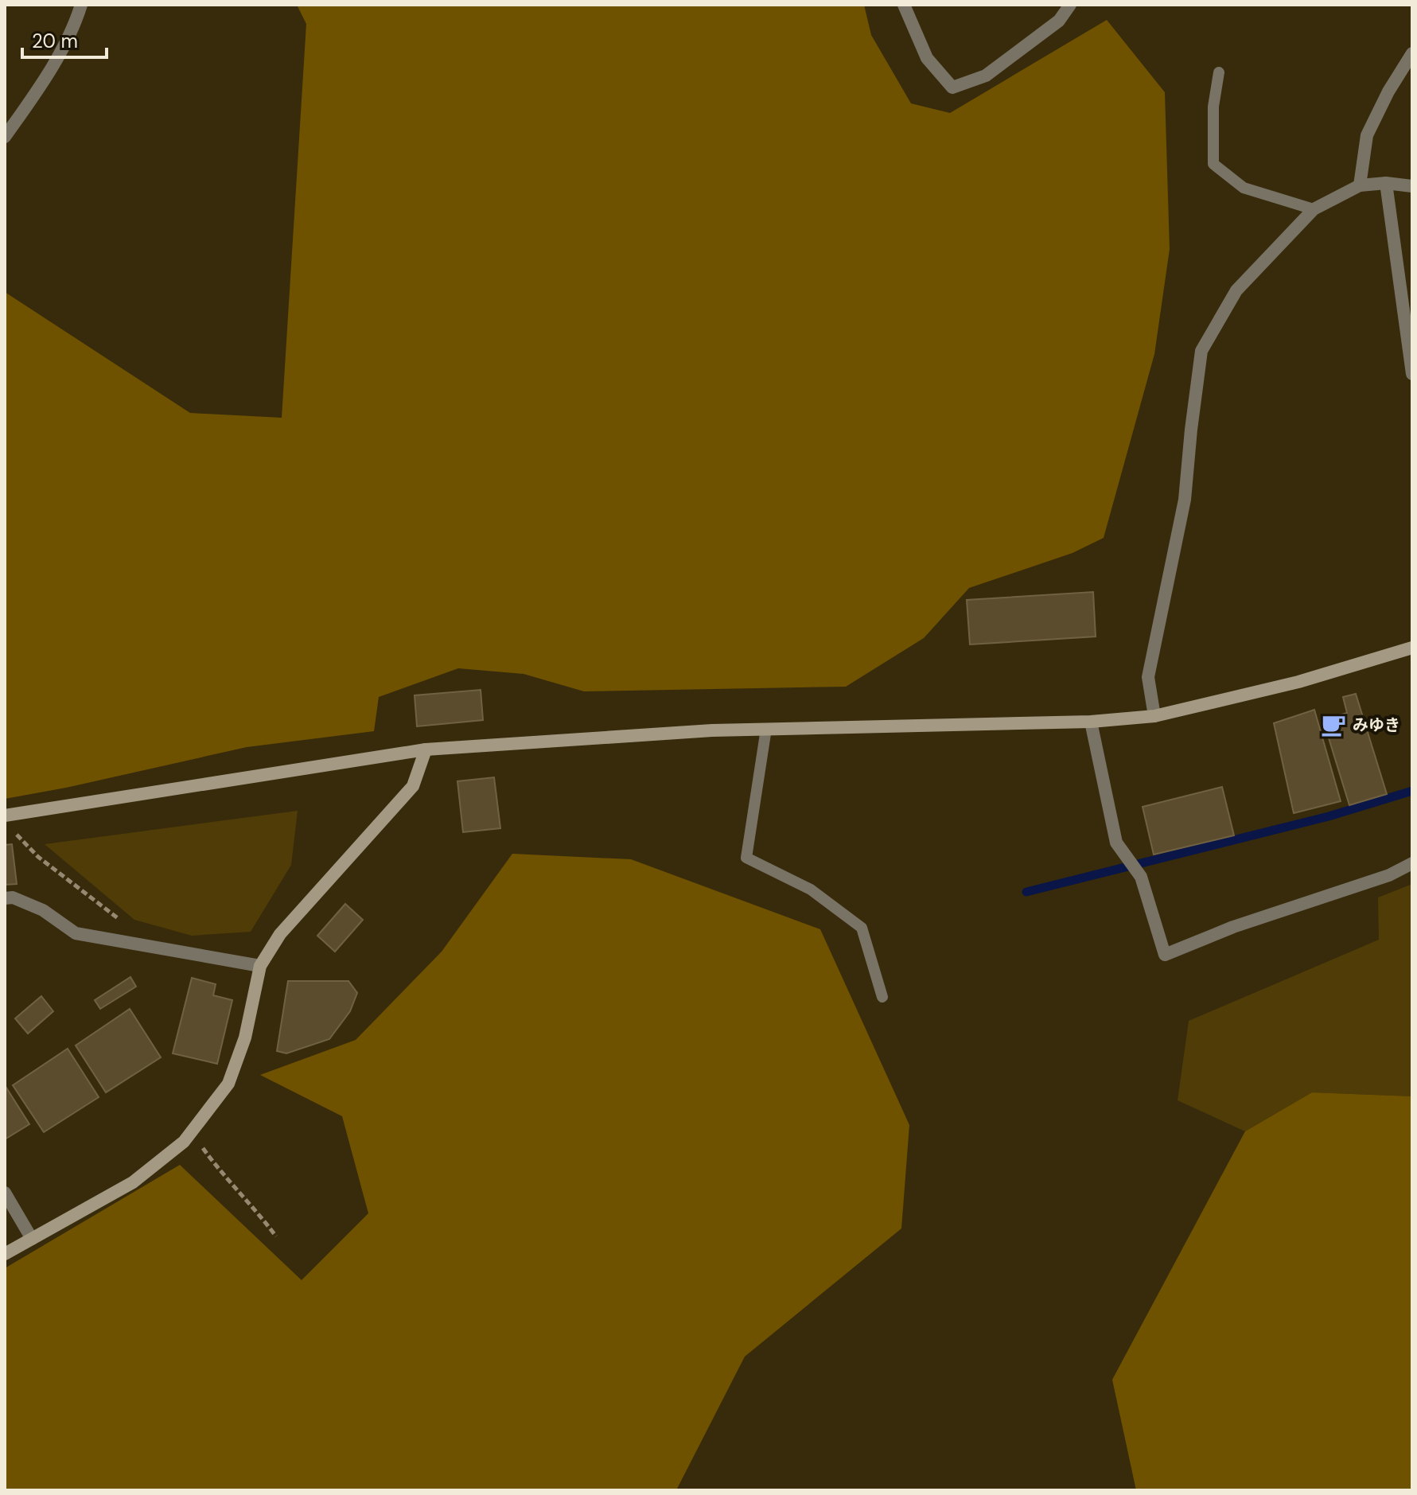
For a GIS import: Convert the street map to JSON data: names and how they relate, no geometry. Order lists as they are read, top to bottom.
{
  "places": {
    "cafe": ["みゆき"]
  },
  "scale_bar": "20 m"
}
